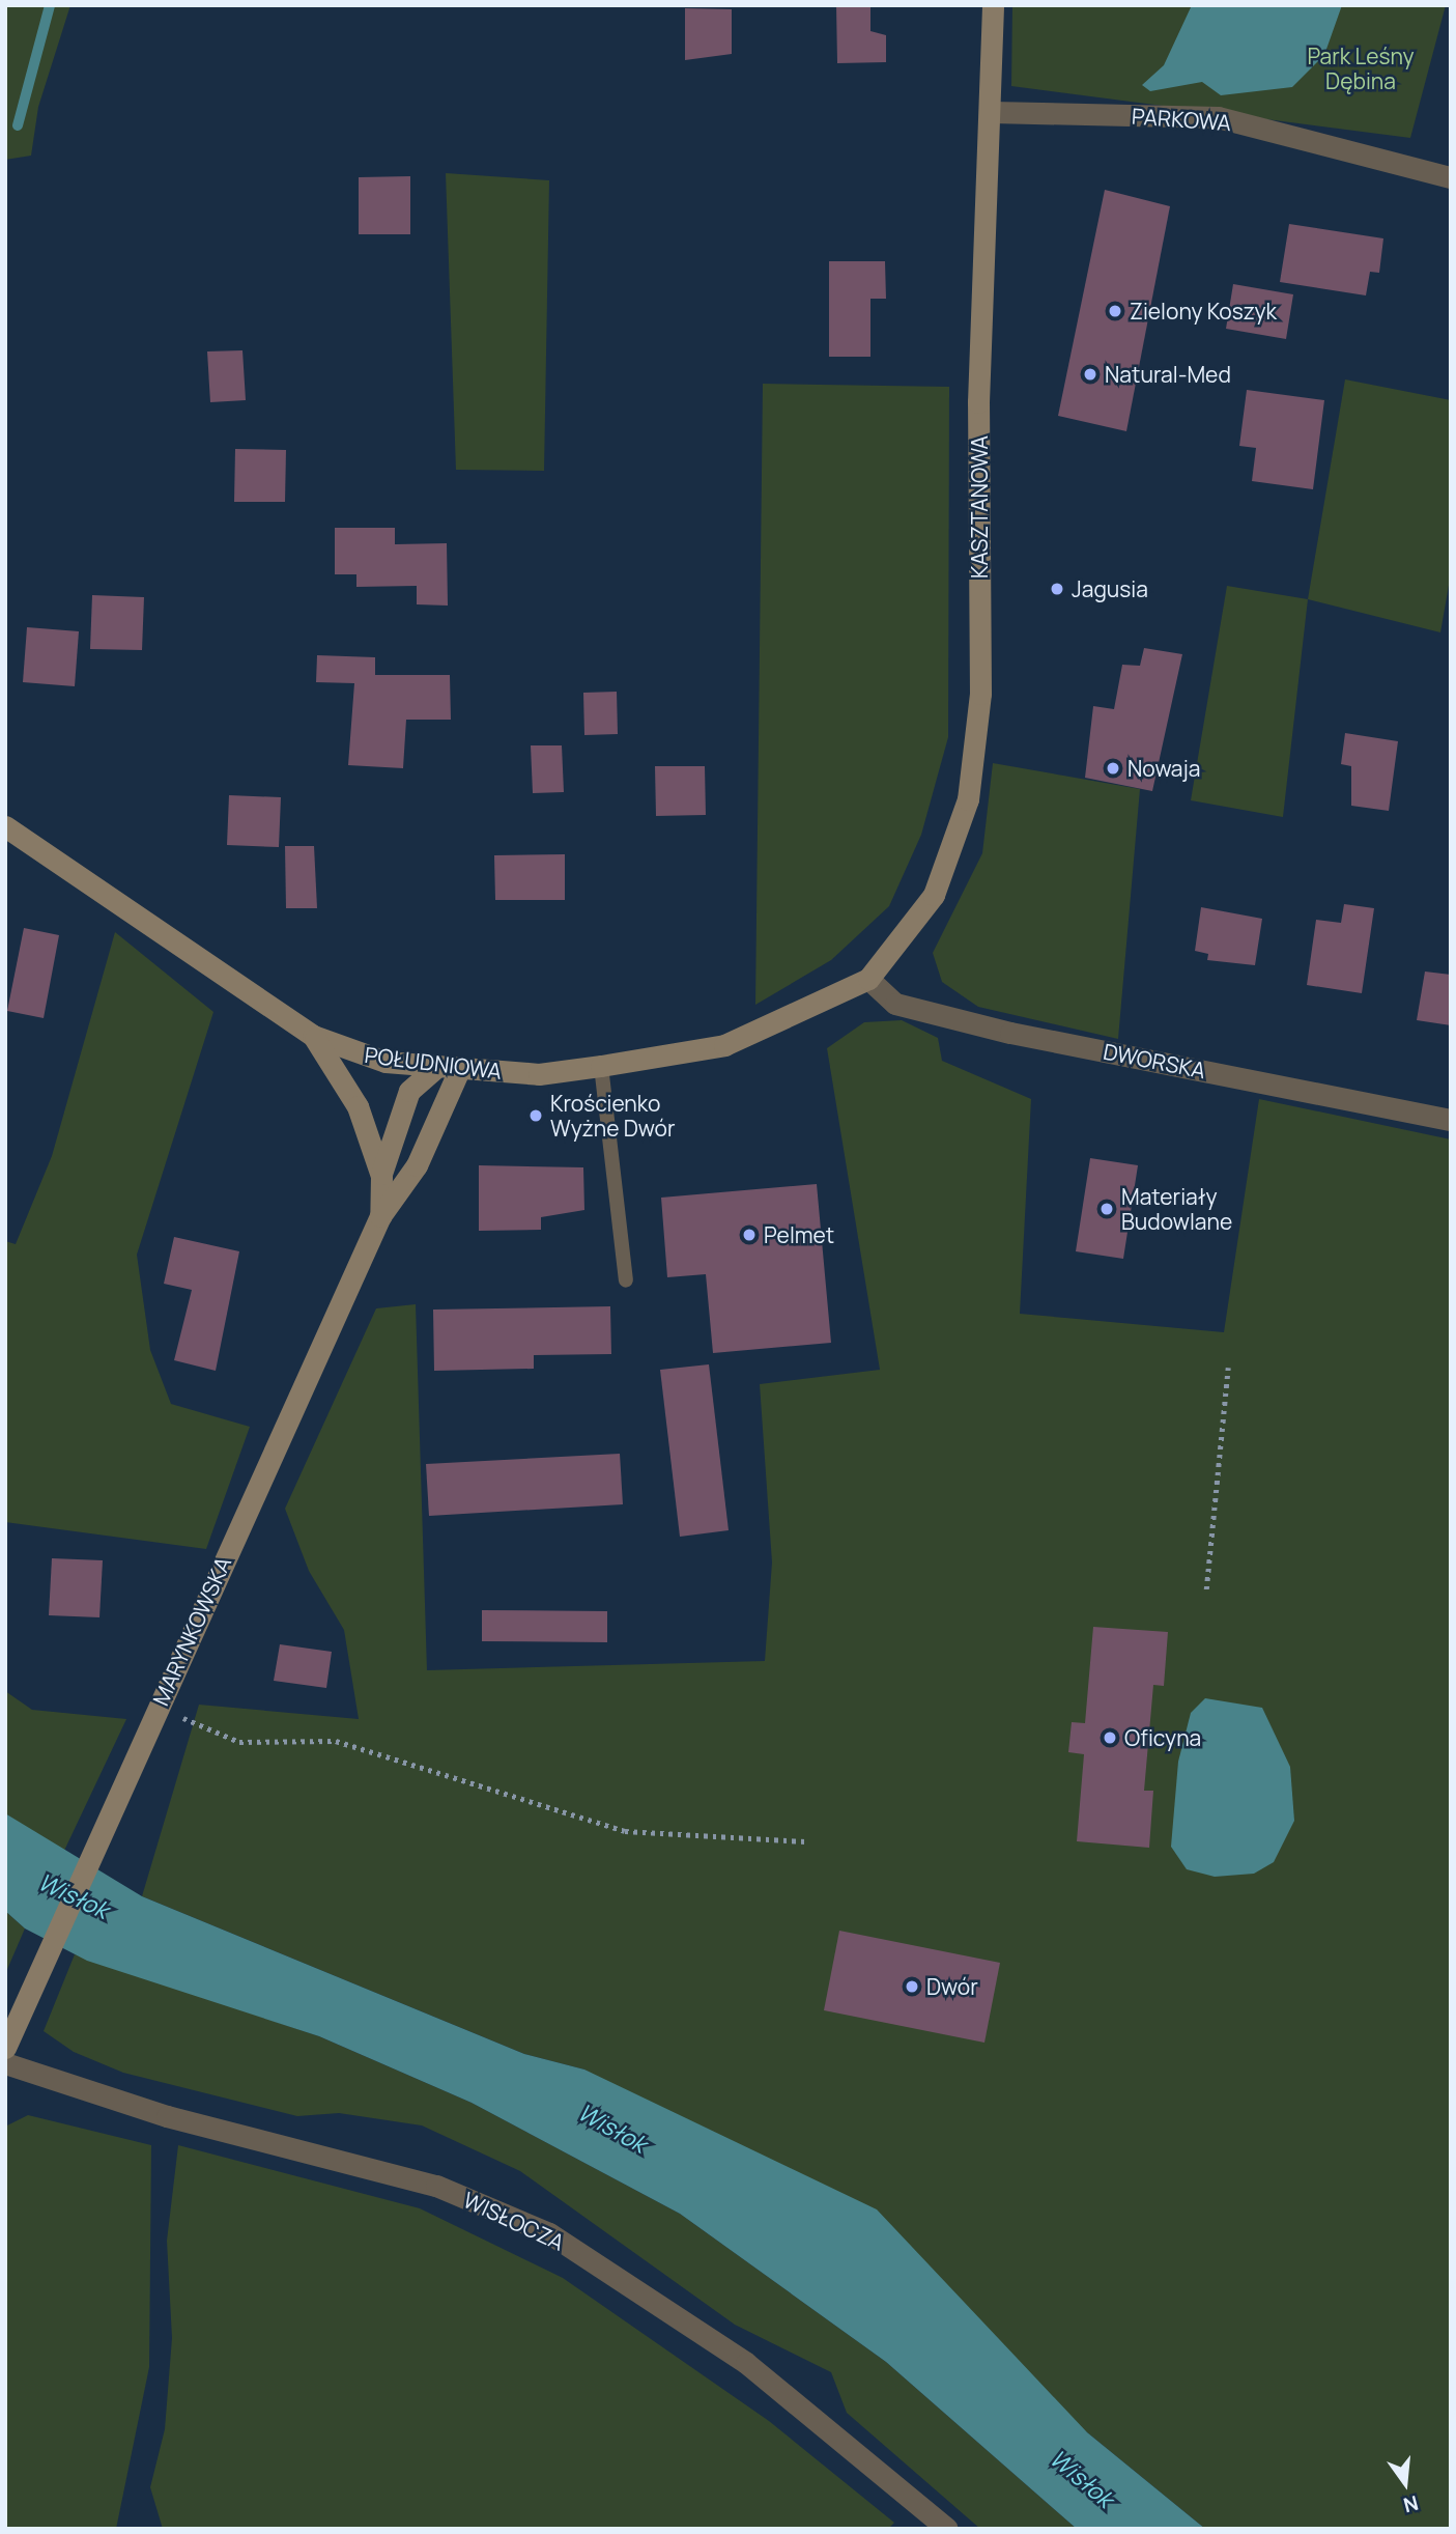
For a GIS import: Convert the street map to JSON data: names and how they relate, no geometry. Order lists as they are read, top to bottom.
{
  "streets": {
    "street": [
      "PARKOWA",
      "KASZTANOWA",
      "DWORSKA",
      "POŁUDNIOWA",
      "MARYNKOWSKA",
      "WISŁOCZA"
    ]
  },
  "crossings": [
    ["PARKOWA", "KASZTANOWA"],
    ["KASZTANOWA", "DWORSKA"],
    ["KASZTANOWA", "POŁUDNIOWA"],
    ["DWORSKA", "POŁUDNIOWA"],
    ["POŁUDNIOWA", "MARYNKOWSKA"]
  ],
  "water": ["Wisłok"],
  "parks": ["Park Leśny Dębina"],
  "places": [
    "Zielony Koszyk",
    "Natural-Med",
    "Jagusia",
    "Nowaja",
    "Krościenko Wyżne Dwór",
    "Materiały Budowlane",
    "Pelmet",
    "Oficyna",
    "Dwór"
  ],
  "north": "bottom"
}
